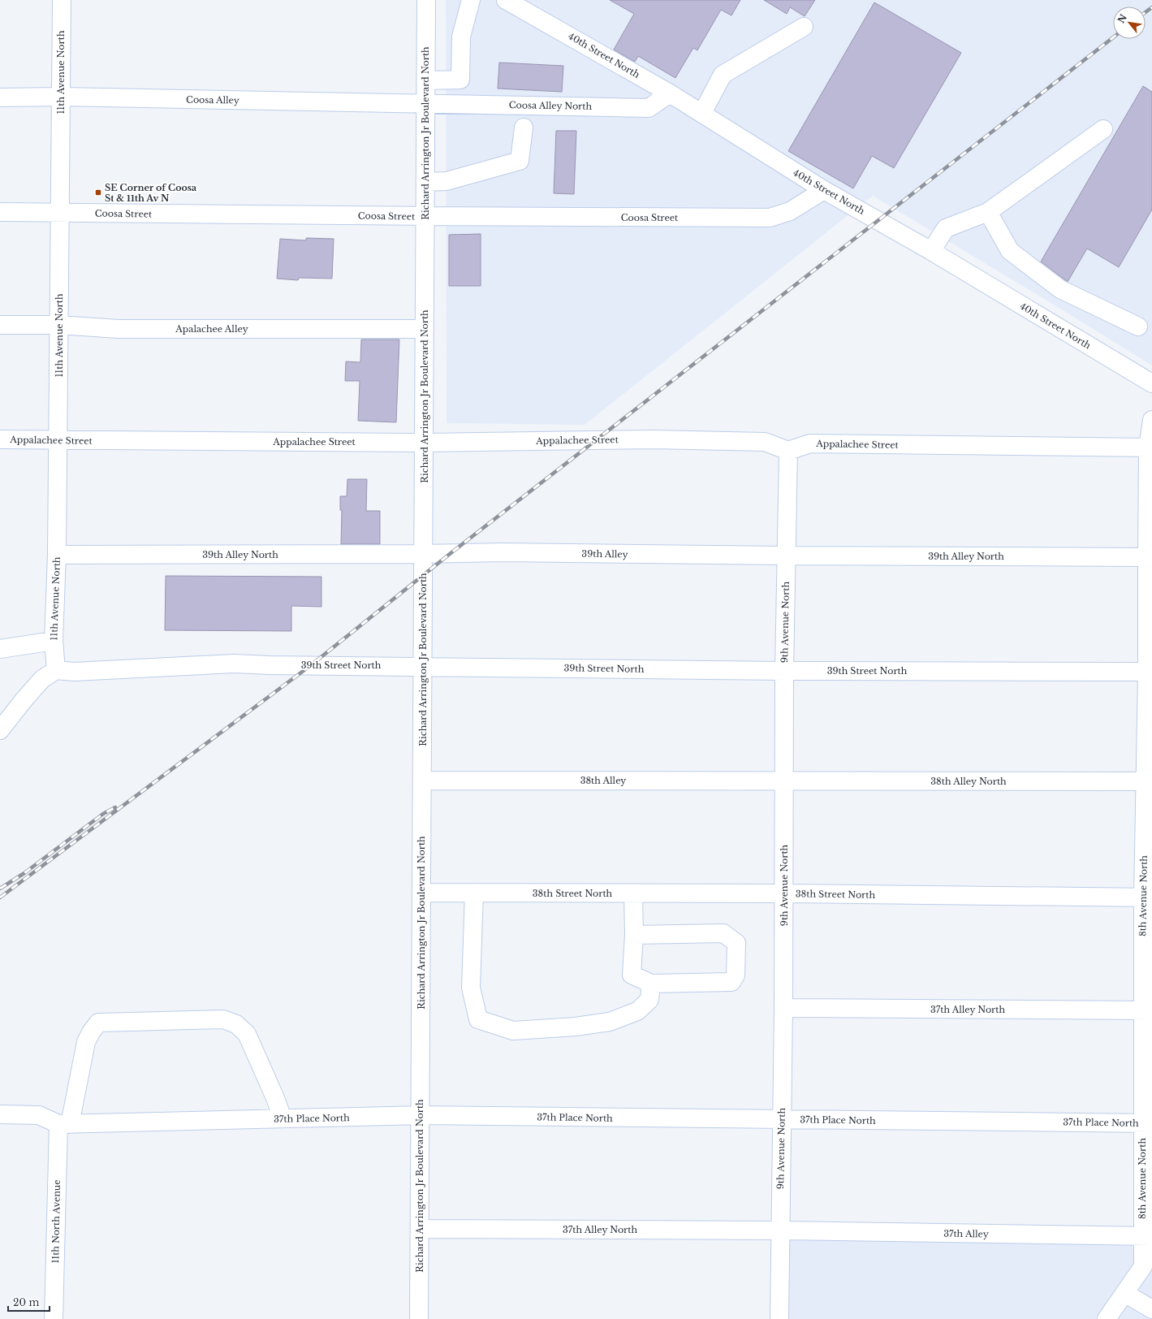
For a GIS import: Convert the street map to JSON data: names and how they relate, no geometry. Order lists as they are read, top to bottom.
{
  "streets": {
    "street": [
      "40th Street North",
      "11th Avenue North",
      "Coosa Alley",
      "Coosa Alley North",
      "Richard Arrington Jr Boulevard North",
      "Coosa Street",
      "Apalachee Alley",
      "Appalachee Street",
      "39th Alley",
      "39th Alley North",
      "9th Avenue North",
      "39th Street North",
      "38th Alley",
      "38th Alley North",
      "38th Street North",
      "8th Avenue North",
      "37th Alley North",
      "37th Place North",
      "11th North Avenue",
      "37th Alley"
    ]
  },
  "crossings": [
    ["40th Street North", "Coosa Alley North"],
    ["40th Street North", "Coosa Street"],
    ["11th Avenue North", "Coosa Alley"],
    ["11th Avenue North", "Coosa Street"],
    ["11th Avenue North", "Apalachee Alley"],
    ["11th Avenue North", "Appalachee Street"],
    ["11th Avenue North", "39th Alley North"],
    ["11th Avenue North", "39th Street North"],
    ["Coosa Alley", "Coosa Alley North"],
    ["Coosa Alley", "Richard Arrington Jr Boulevard North"],
    ["Coosa Alley North", "Richard Arrington Jr Boulevard North"],
    ["Richard Arrington Jr Boulevard North", "Coosa Street"],
    ["Richard Arrington Jr Boulevard North", "Apalachee Alley"],
    ["Richard Arrington Jr Boulevard North", "Appalachee Street"],
    ["Richard Arrington Jr Boulevard North", "39th Alley"],
    ["Richard Arrington Jr Boulevard North", "39th Alley North"],
    ["Richard Arrington Jr Boulevard North", "39th Street North"],
    ["Richard Arrington Jr Boulevard North", "38th Alley"],
    ["Richard Arrington Jr Boulevard North", "38th Street North"],
    ["Richard Arrington Jr Boulevard North", "37th Alley North"],
    ["Richard Arrington Jr Boulevard North", "37th Place North"],
    ["Appalachee Street", "9th Avenue North"],
    ["Appalachee Street", "8th Avenue North"],
    ["39th Alley", "39th Alley North"],
    ["39th Alley", "9th Avenue North"],
    ["39th Alley North", "9th Avenue North"],
    ["39th Alley North", "8th Avenue North"],
    ["9th Avenue North", "39th Street North"],
    ["9th Avenue North", "38th Alley"],
    ["9th Avenue North", "38th Alley North"],
    ["9th Avenue North", "38th Street North"],
    ["9th Avenue North", "37th Alley North"],
    ["9th Avenue North", "37th Place North"],
    ["9th Avenue North", "37th Alley"],
    ["39th Street North", "8th Avenue North"],
    ["38th Alley", "38th Alley North"],
    ["38th Alley North", "8th Avenue North"],
    ["38th Street North", "8th Avenue North"],
    ["8th Avenue North", "37th Alley North"],
    ["8th Avenue North", "37th Place North"],
    ["8th Avenue North", "37th Alley"],
    ["37th Alley North", "37th Alley"],
    ["37th Place North", "11th North Avenue"]
  ],
  "places": {
    "transit": ["SE Corner of Coosa St & 11th Av N"]
  },
  "scale_bar": "20 m",
  "north": "top left"
}
